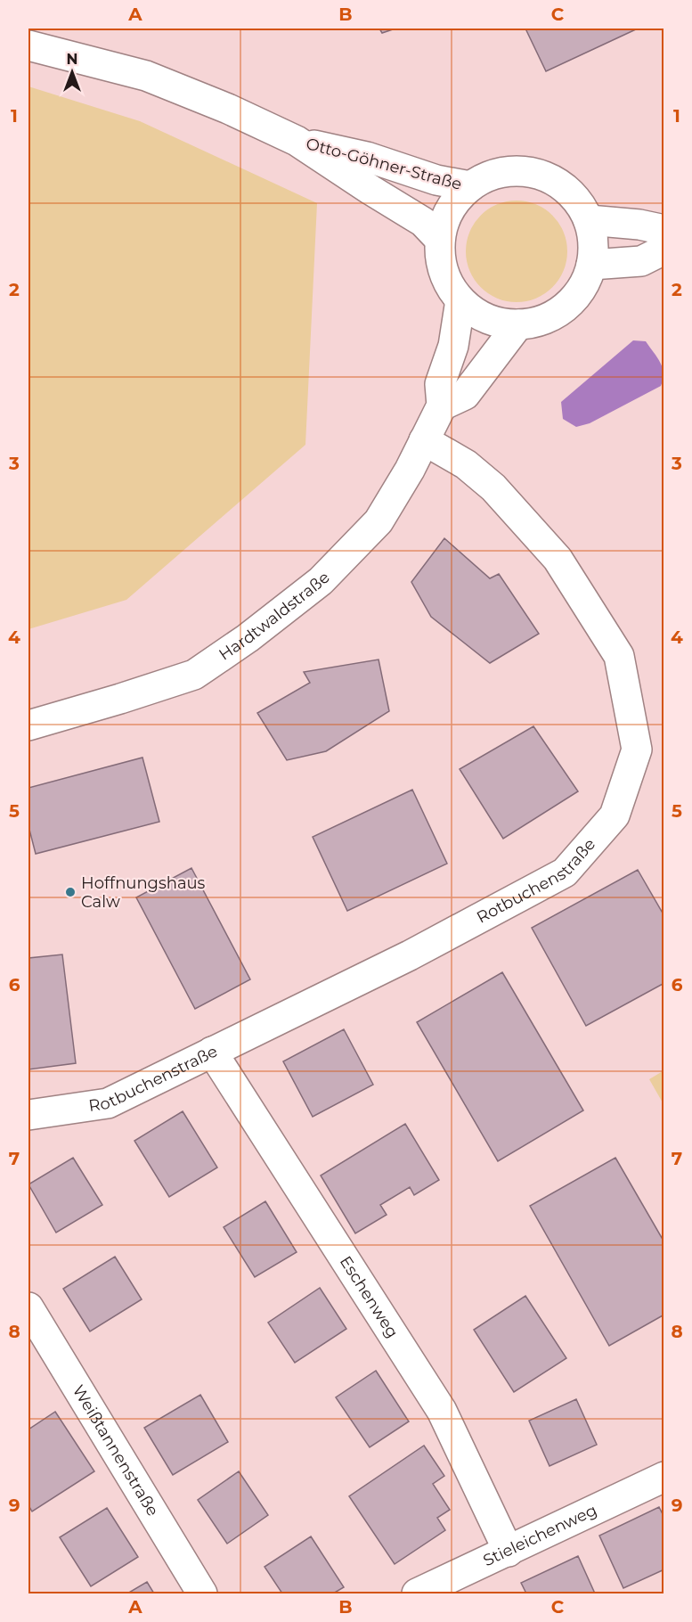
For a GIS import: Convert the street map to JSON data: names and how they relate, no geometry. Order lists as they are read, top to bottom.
{
  "streets": {
    "street": [
      "Otto-Göhner-Straße",
      "Hardtwaldstraße",
      "Rotbuchenstraße",
      "Eschenweg",
      "Weißtannenstraße",
      "Stieleichenweg"
    ]
  },
  "crossings": [
    ["Otto-Göhner-Straße", "Hardtwaldstraße"],
    ["Hardtwaldstraße", "Rotbuchenstraße"],
    ["Rotbuchenstraße", "Eschenweg"],
    ["Eschenweg", "Stieleichenweg"]
  ],
  "places": ["Hoffnungshaus Calw"],
  "north": "top",
  "grid": {
    "columns": ["A", "B", "C"],
    "rows": [
      "1",
      "2",
      "3",
      "4",
      "5",
      "6",
      "7",
      "8",
      "9"
    ]
  }
}
